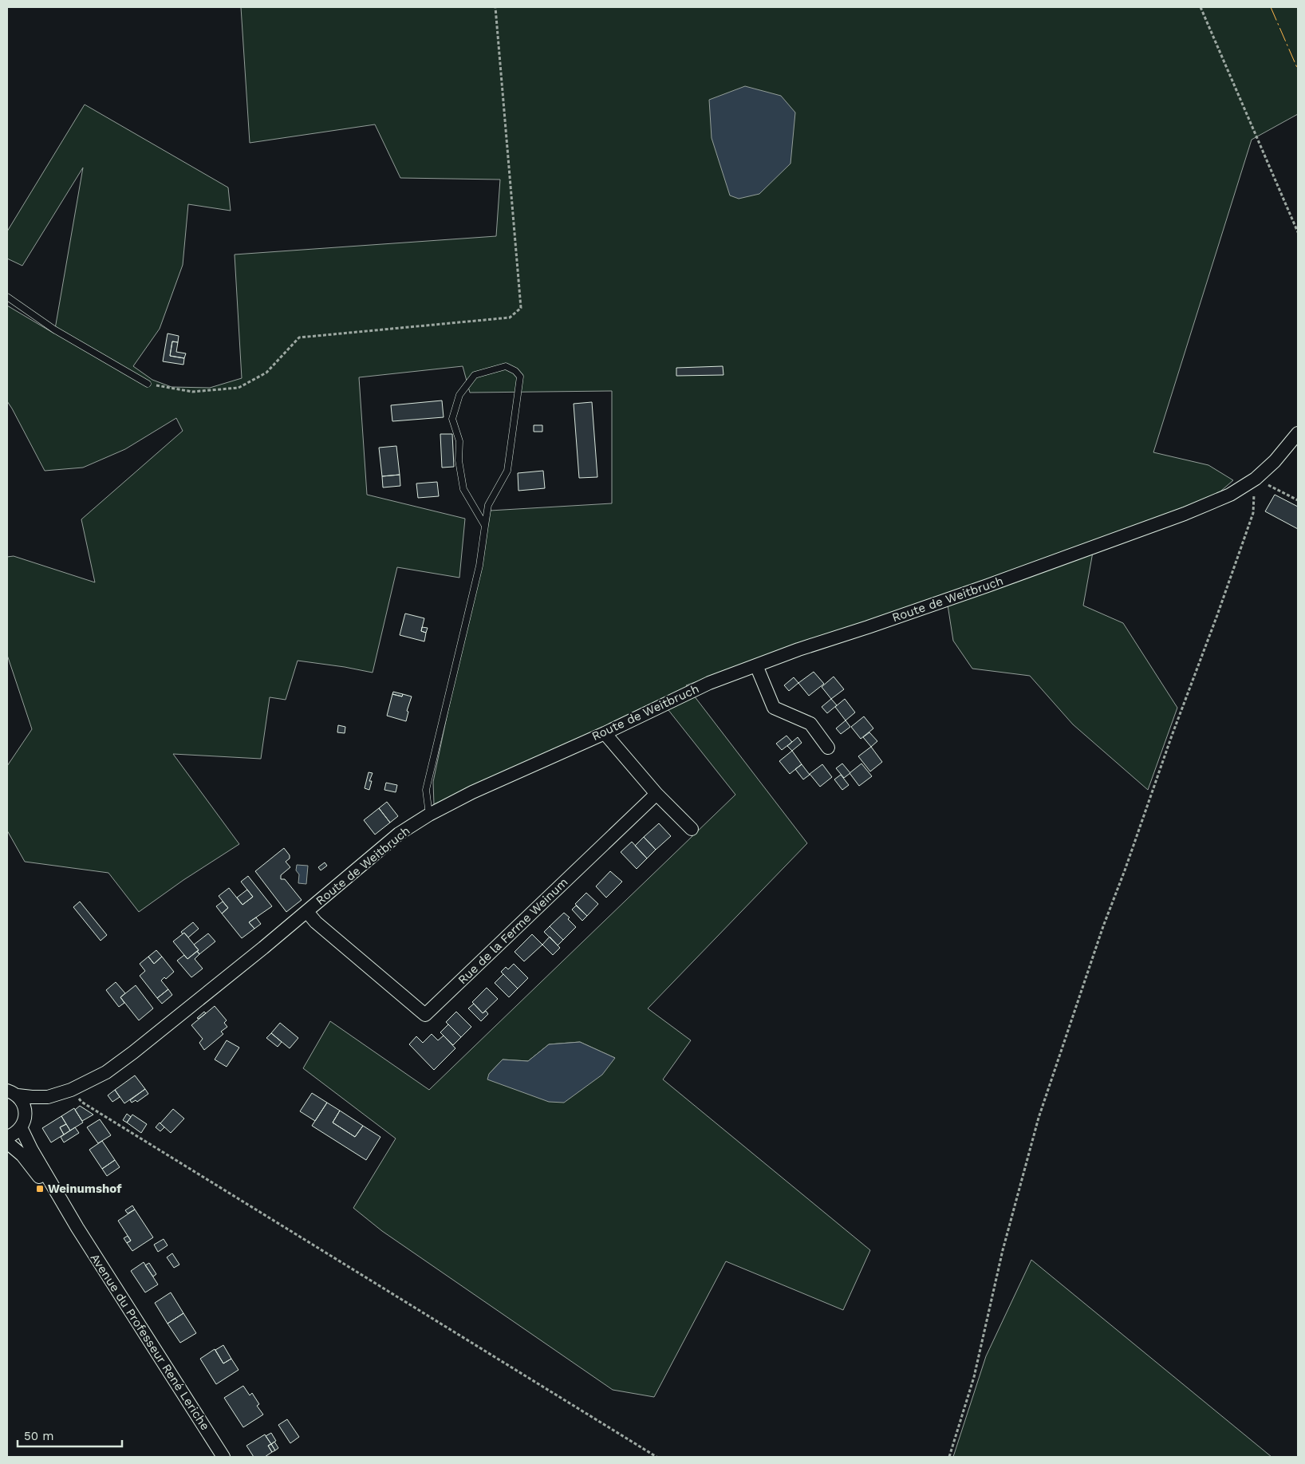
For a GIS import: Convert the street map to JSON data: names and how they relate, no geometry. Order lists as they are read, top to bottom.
{
  "streets": {
    "street": ["Route de Weitbruch", "Rue de la Ferme Weinum", "Avenue du Professeur René Leriche"]
  },
  "crossings": [
    ["Route de Weitbruch", "Rue de la Ferme Weinum"],
    ["Route de Weitbruch", "Avenue du Professeur René Leriche"]
  ],
  "places": {
    "transit": ["Weinumshof"]
  },
  "scale_bar": "50 m"
}
